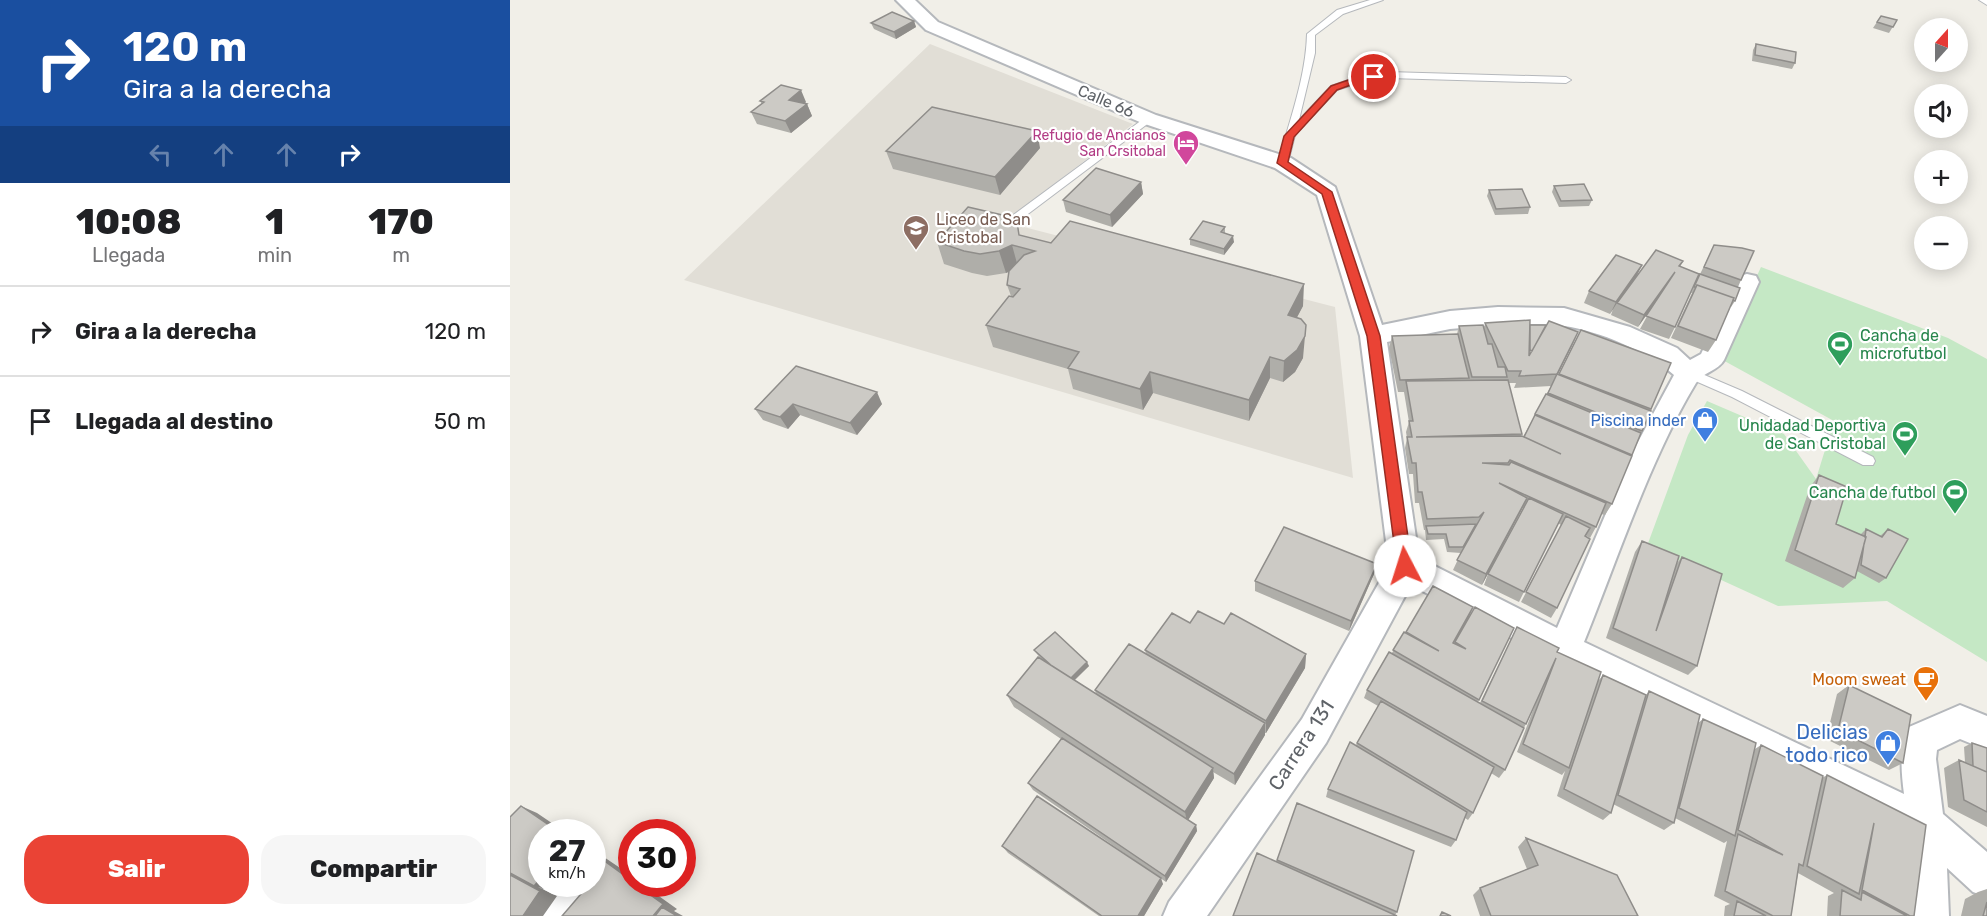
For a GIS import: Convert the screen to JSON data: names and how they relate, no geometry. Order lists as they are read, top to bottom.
{
  "streets": {
    "street": ["Calle 66", "Carrera 131"]
  },
  "crossings": [
    ["Calle 66", "Carrera 131"]
  ],
  "places": {
    "hotel": ["Refugio de Ancianos San Crsitobal"],
    "school or university": ["Liceo de San Cristobal"],
    "sports": ["Cancha de microfutbol", "Unidadad Deportiva de San Cristobal", "Cancha de futbol"],
    "shop": ["Piscina inder", "Delicias todo rico"],
    "cafe": ["Moom sweat"]
  },
  "north": "top",
  "page": {
    "turn": ["120 m", "Gira a la derecha"],
    "map_buttons": ["+", "−"],
    "eta": [
      "10:08",
      "Llegada",
      "1",
      "min",
      "170",
      "m"
    ],
    "list": [
      {
        "name": "Gira a la derecha",
        "value": "120 m"
      },
      {
        "name": "Llegada al destino",
        "value": "50 m"
      }
    ],
    "speed": "27 km/h",
    "limit": "30",
    "buttons": ["Salir", "Compartir"]
  }
}
